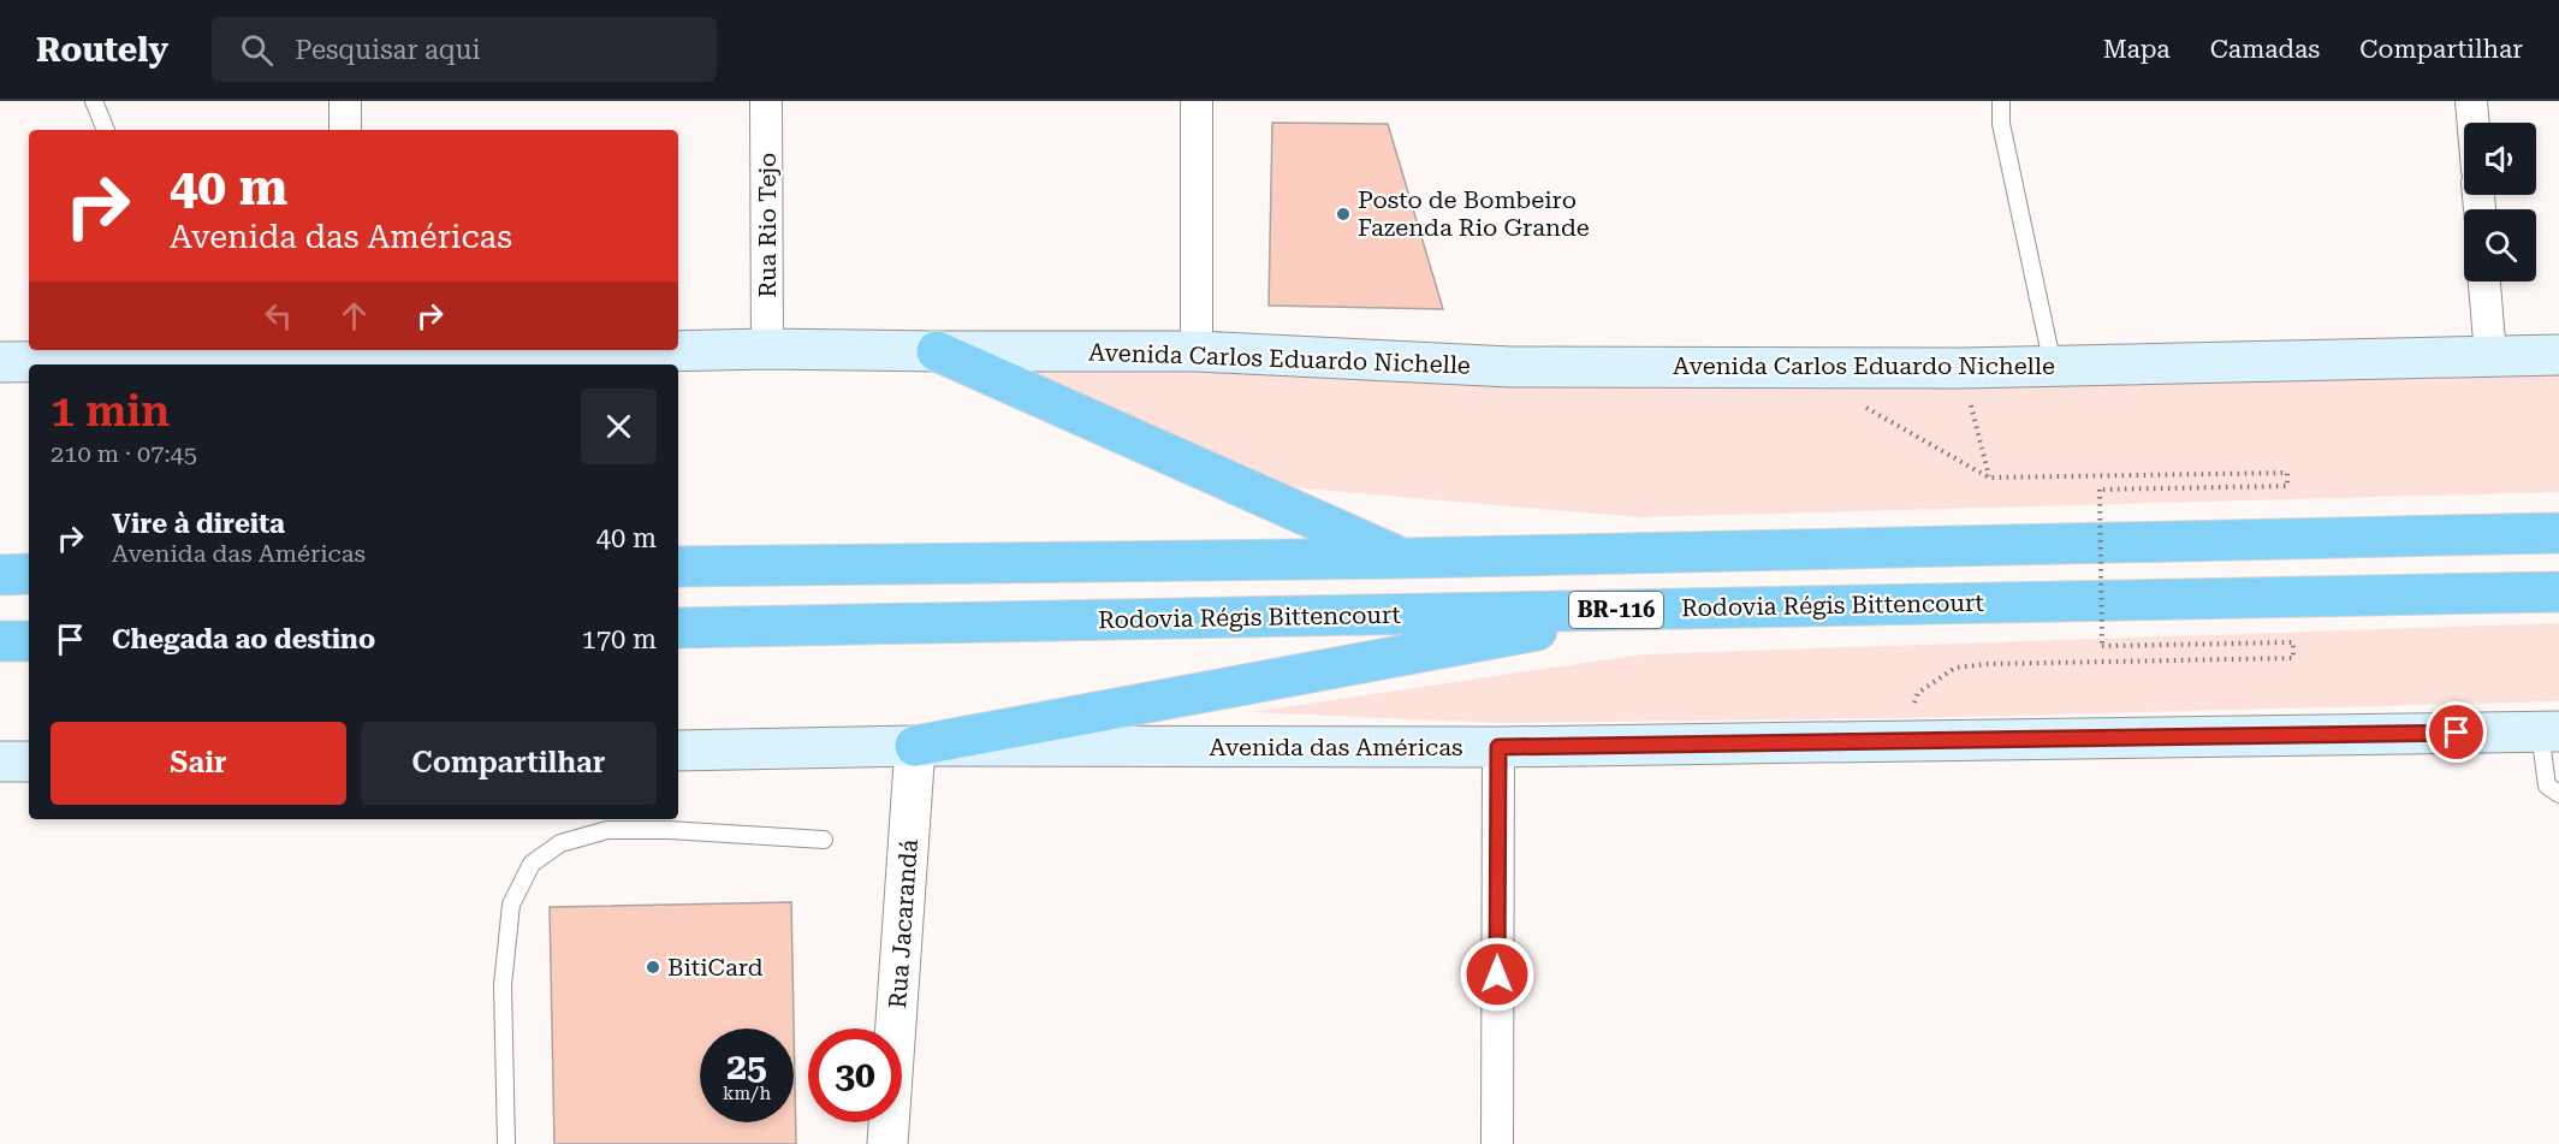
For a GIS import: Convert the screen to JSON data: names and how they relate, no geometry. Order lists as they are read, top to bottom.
{
  "streets": {
    "highway": ["Rodovia Régis Bittencourt", "BR-116"],
    "main road": ["Avenida Carlos Eduardo Nichelle", "Avenida das Américas"],
    "street": ["Rua Rio Tejo", "Rua Jacarandá"]
  },
  "crossings": [
    ["Rua Rio Tejo", "Avenida Carlos Eduardo Nichelle"],
    ["Avenida das Américas", "Rua Jacarandá"]
  ],
  "places": ["Posto de Bombeiro Fazenda Rio Grande", "BitiCard"],
  "page": {
    "header": "Routely",
    "search": "Pesquisar aqui",
    "nav": ["Mapa", "Camadas", "Compartilhar"],
    "turn": ["40 m", "Avenida das Américas"],
    "heading": ["1 min", "210 m · 07:45"],
    "list": [
      {
        "name": "Vire à direita",
        "note": "Avenida das Américas",
        "value": "40 m"
      },
      {
        "name": "Chegada ao destino",
        "value": "170 m"
      }
    ],
    "buttons": ["Sair", "Compartilhar"],
    "speed": "25 km/h",
    "limit": "30"
  }
}
